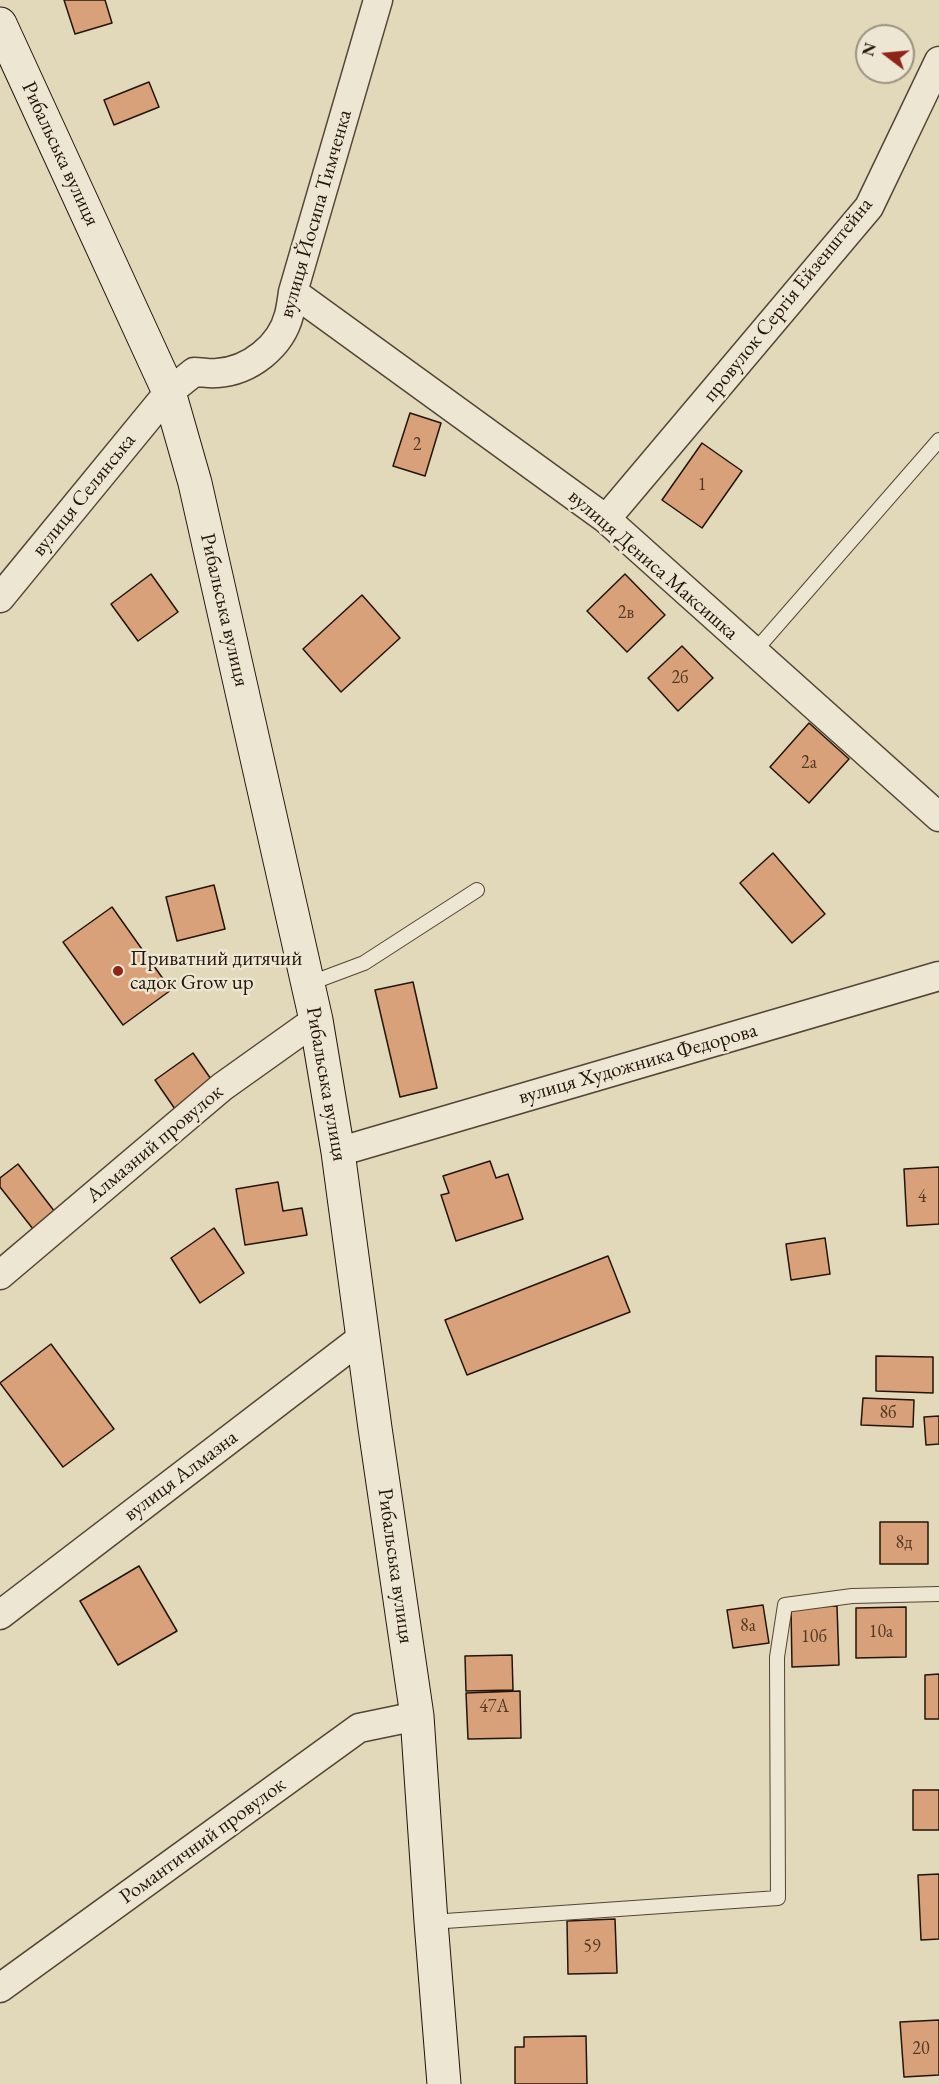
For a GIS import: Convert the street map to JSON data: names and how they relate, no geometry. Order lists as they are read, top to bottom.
{
  "streets": {
    "street": [
      "Рибальська вулиця",
      "вулиця Йосипа Тимченка",
      "провулок Сергія Ейзенштейна",
      "вулиця Селянська",
      "вулиця Дениса Максишка",
      "вулиця Художника Федорова",
      "Алмазний провулок",
      "вулиця Алмазна",
      "Романтичний провулок"
    ]
  },
  "crossings": [
    ["Рибальська вулиця", "вулиця Йосипа Тимченка"],
    ["Рибальська вулиця", "вулиця Селянська"],
    ["Рибальська вулиця", "вулиця Художника Федорова"],
    ["Рибальська вулиця", "Алмазний провулок"],
    ["Рибальська вулиця", "вулиця Алмазна"],
    ["Рибальська вулиця", "Романтичний провулок"],
    ["вулиця Йосипа Тимченка", "вулиця Селянська"],
    ["вулиця Йосипа Тимченка", "вулиця Дениса Максишка"],
    ["провулок Сергія Ейзенштейна", "вулиця Дениса Максишка"]
  ],
  "places": ["Приватний дитячий садок Grow up"],
  "house_numbers": [
    "2",
    "1",
    "2в",
    "2б",
    "2а",
    "4",
    "8б",
    "8д",
    "8а",
    "10а",
    "10б",
    "47А",
    "59",
    "20"
  ],
  "north": "left"
}
